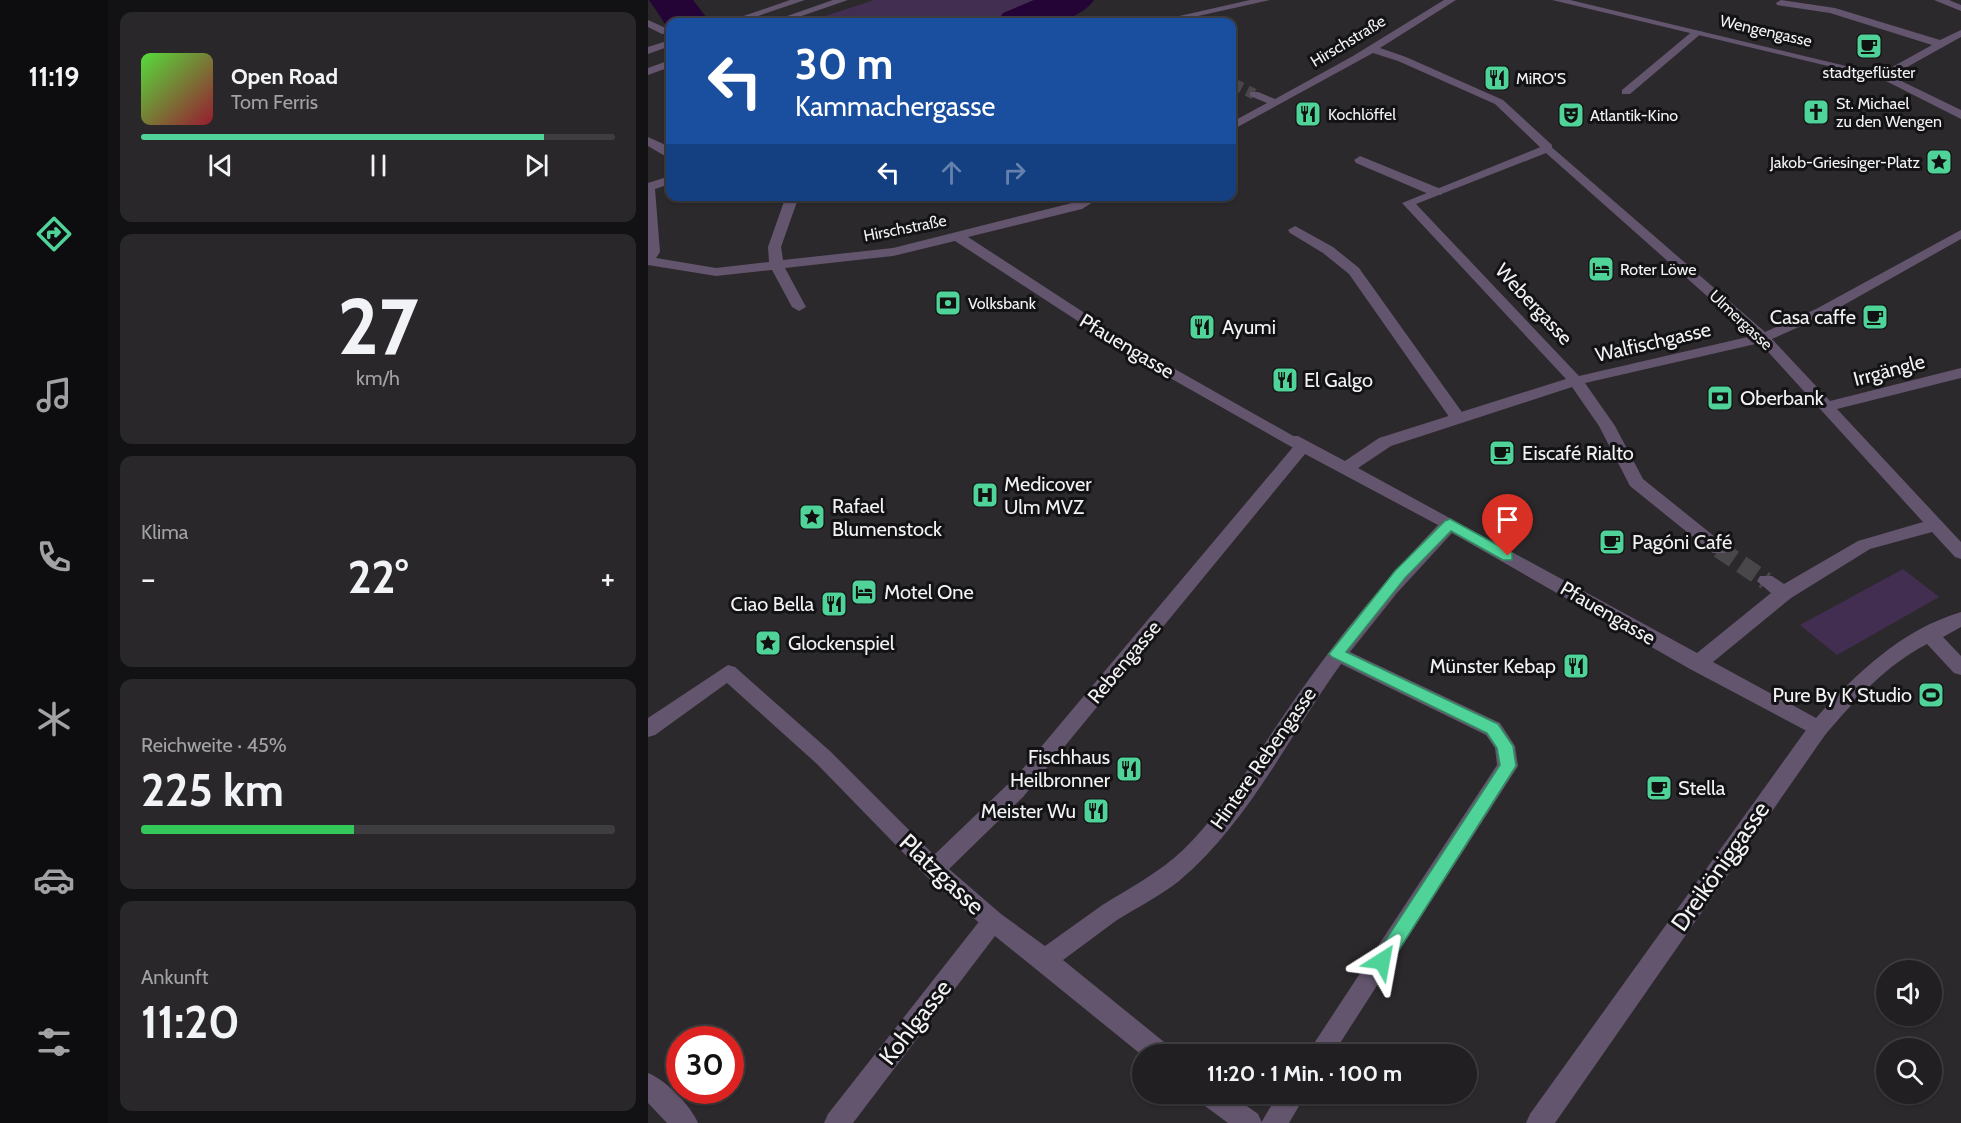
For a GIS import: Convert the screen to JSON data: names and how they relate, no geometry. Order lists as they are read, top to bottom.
{
  "streets": {
    "street": [
      "Wengengasse",
      "Hirschstraße",
      "Webergasse",
      "Ulmergasse",
      "Walfischgasse",
      "Pfauengasse",
      "Irrgängle",
      "Rebengasse",
      "Hintere Rebengasse",
      "Dreiköniggasse",
      "Platzgasse",
      "Kohlgasse"
    ]
  },
  "crossings": [
    ["Hirschstraße", "Ulmergasse"],
    ["Hirschstraße", "Pfauengasse"],
    ["Webergasse", "Ulmergasse"],
    ["Webergasse", "Walfischgasse"],
    ["Ulmergasse", "Walfischgasse"],
    ["Ulmergasse", "Irrgängle"],
    ["Walfischgasse", "Pfauengasse"],
    ["Pfauengasse", "Rebengasse"],
    ["Pfauengasse", "Hintere Rebengasse"],
    ["Pfauengasse", "Dreiköniggasse"],
    ["Rebengasse", "Platzgasse"],
    ["Hintere Rebengasse", "Platzgasse"],
    ["Platzgasse", "Kohlgasse"]
  ],
  "places": {
    "cafe": [
      "stadtgeflüster",
      "Casa caffe",
      "Eiscafé Rialto",
      "Pagóni Café",
      "Stella"
    ],
    "restaurant": [
      "MiRO'S",
      "Kochlöffel",
      "Ayumi",
      "El Galgo",
      "Ciao Bella",
      "Münster Kebap",
      "Fischhaus Heilbronner",
      "Meister Wu"
    ],
    "church": ["St. Michael zu den Wengen"],
    "theatre": ["Atlantik-Kino"],
    "place": ["Jakob-Griesinger-Platz", "Rafael Blumenstock", "Glockenspiel"],
    "hotel": ["Roter Löwe", "Motel One"],
    "bank": ["Volksbank", "Oberbank"],
    "hospital": ["Medicover Ulm MVZ"],
    "sports": ["Pure By K Studio"]
  },
  "page": {
    "tabs": "11:19",
    "turn": ["30 m", "Kammachergasse"],
    "song": ["Open Road", "Tom Ferris"],
    "tile": [
      ["27", "km/h"],
      "Klima",
      ["Reichweite · 45%", "225 km"],
      ["Ankunft", "11:20"]
    ],
    "heat": ["−", "22°", "+"],
    "limit": "30",
    "trip": "11:20 · 1 Min. · 100 m"
  }
}
